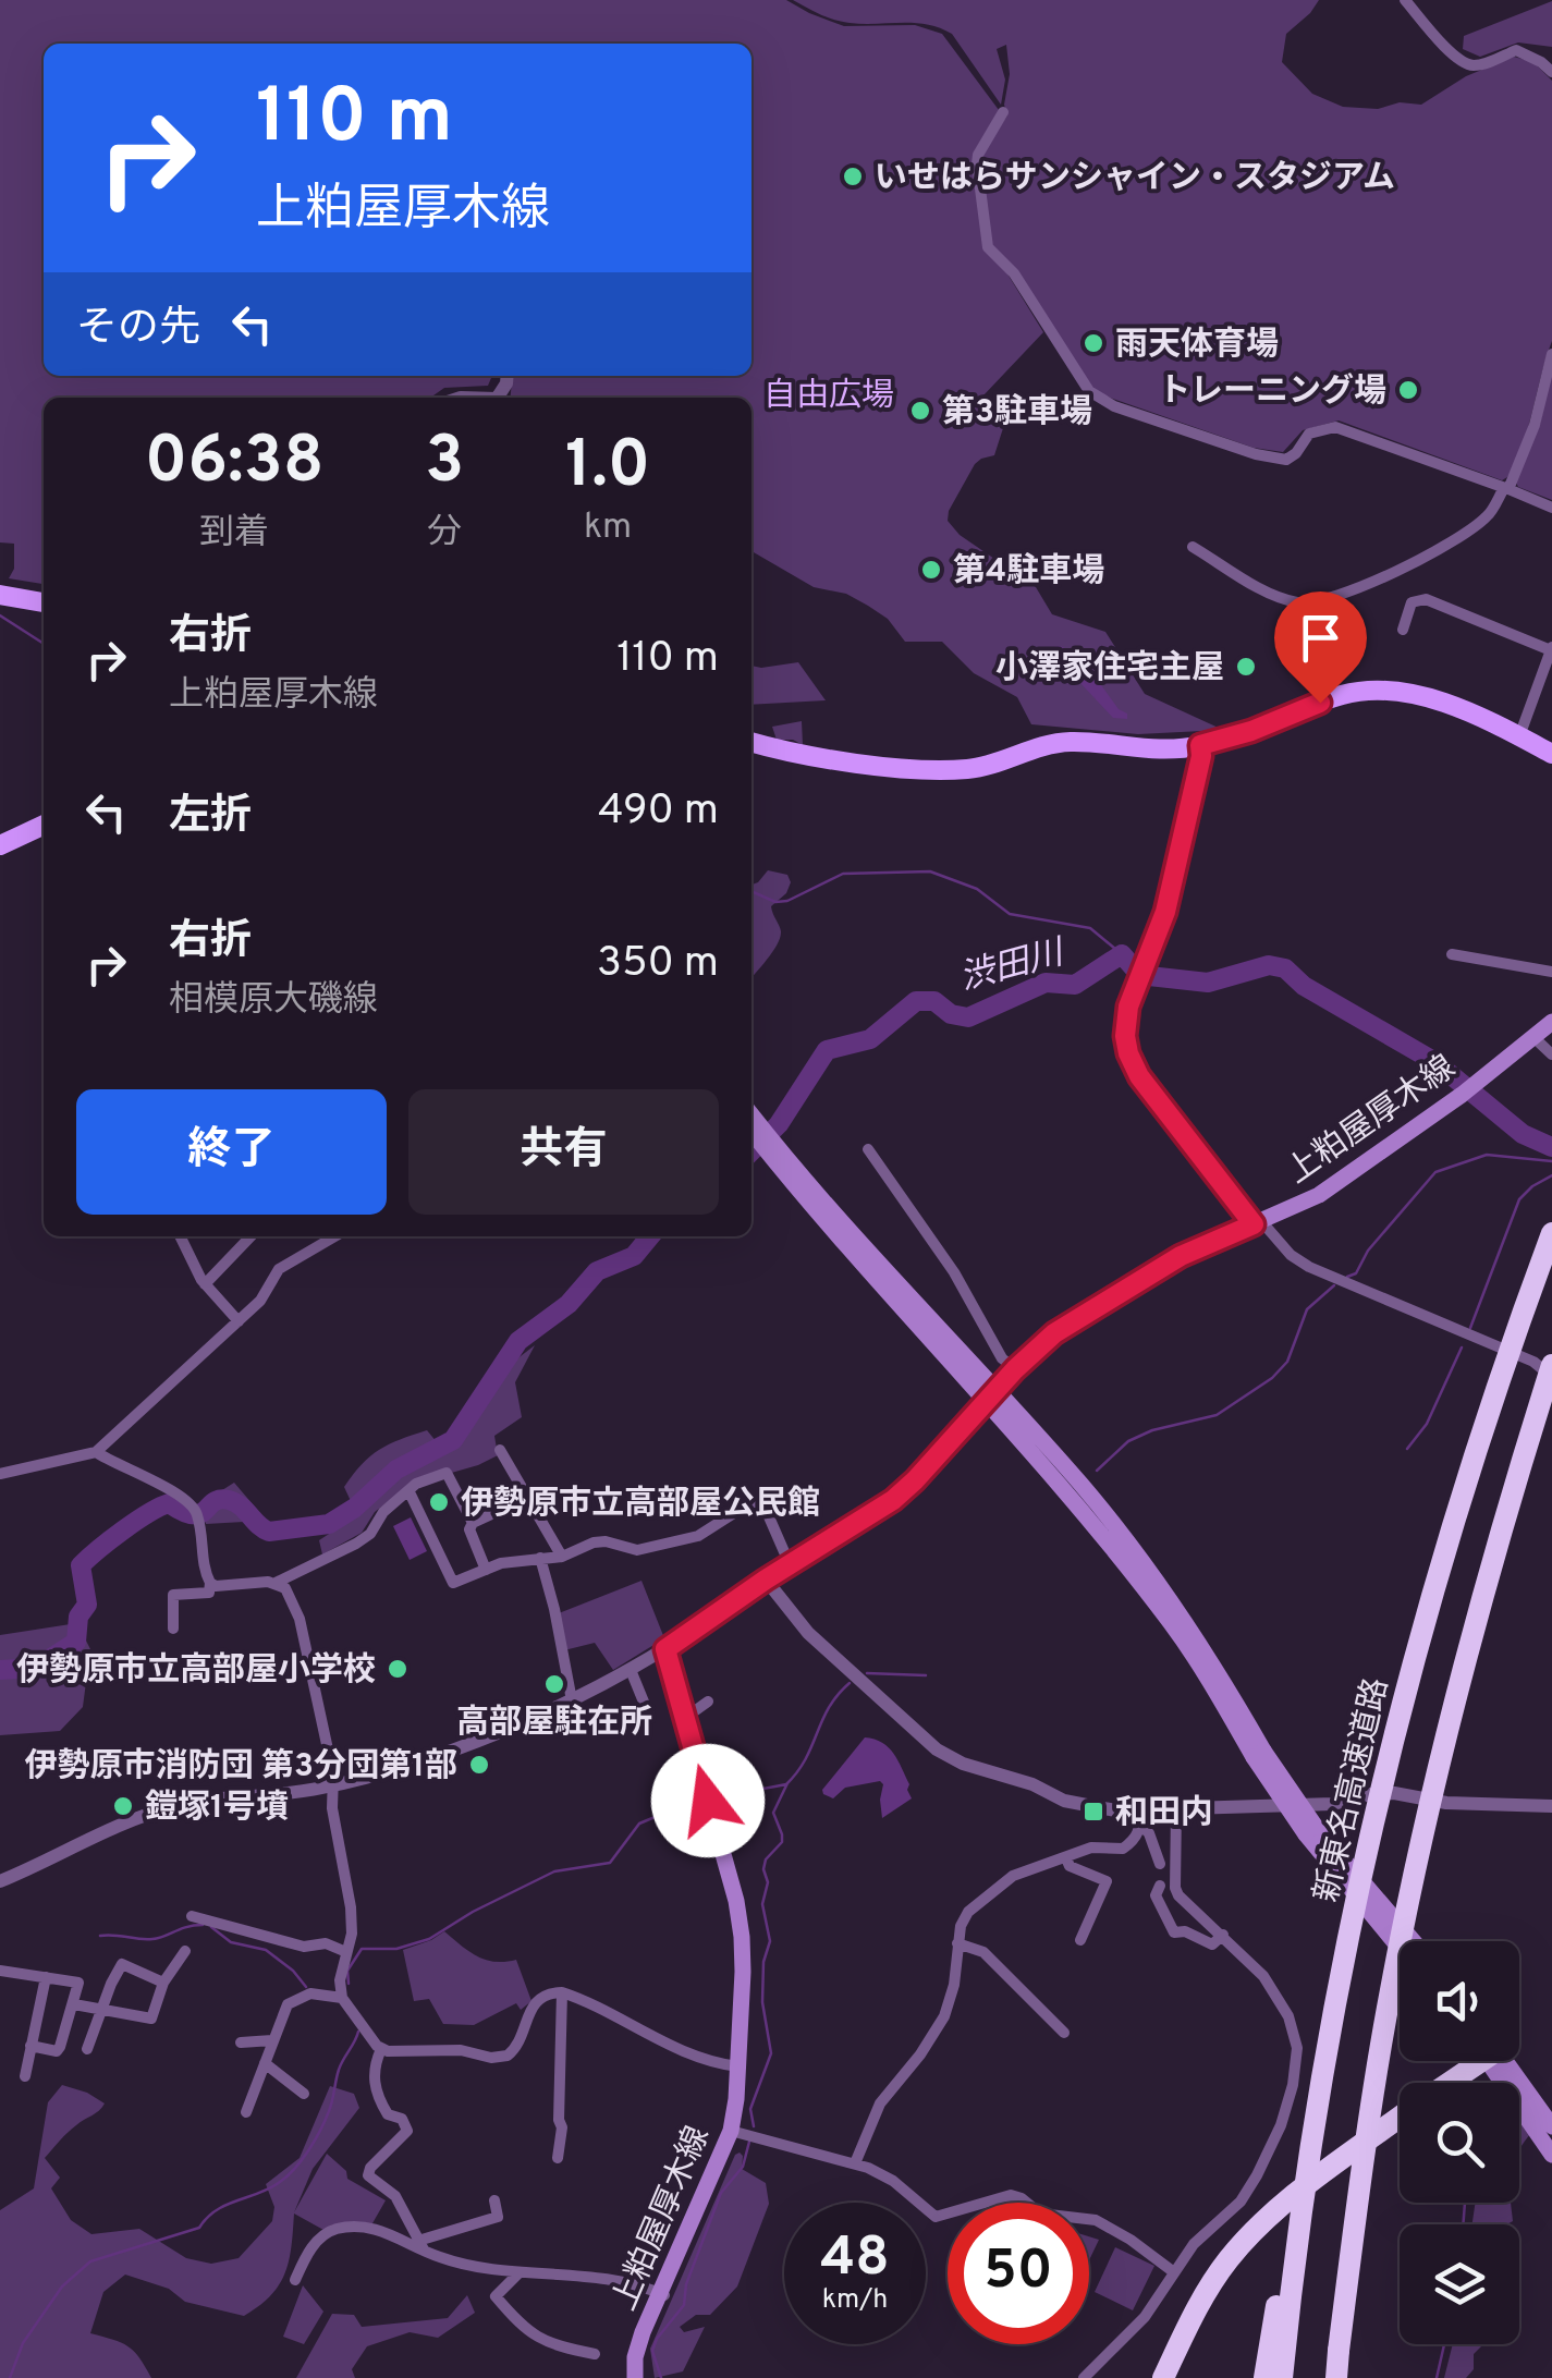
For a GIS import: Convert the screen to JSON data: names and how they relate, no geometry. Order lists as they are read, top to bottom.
{
  "streets": {
    "highway": ["新東名高速道路"],
    "main road": ["上粕屋厚木線"]
  },
  "water": ["渋田川"],
  "parks": ["自由広場"],
  "places": {
    "other": [
      "いせはらサンシャイン・スタジアム",
      "雨天体育場",
      "トレーニング場",
      "第3駐車場",
      "第4駐車場",
      "小澤家住宅主屋",
      "伊勢原市立高部屋公民館",
      "伊勢原市立高部屋小学校",
      "高部屋駐在所",
      "伊勢原市消防団 第3分団第1部",
      "鎧塚1号墳"
    ],
    "transit": ["和田内"]
  },
  "page": {
    "turn": ["110 m", "上粕屋厚木線"],
    "then": "その先",
    "eta": [
      "06:38",
      "到着",
      "3",
      "分",
      "1.0",
      "km"
    ],
    "list": [
      {
        "name": "右折",
        "note": "上粕屋厚木線",
        "value": "110 m"
      },
      {
        "name": "左折",
        "value": "490 m"
      },
      {
        "name": "右折",
        "note": "相模原大磯線",
        "value": "350 m"
      }
    ],
    "buttons": ["終了", "共有"],
    "speed": "48 km/h",
    "limit": "50"
  }
}
